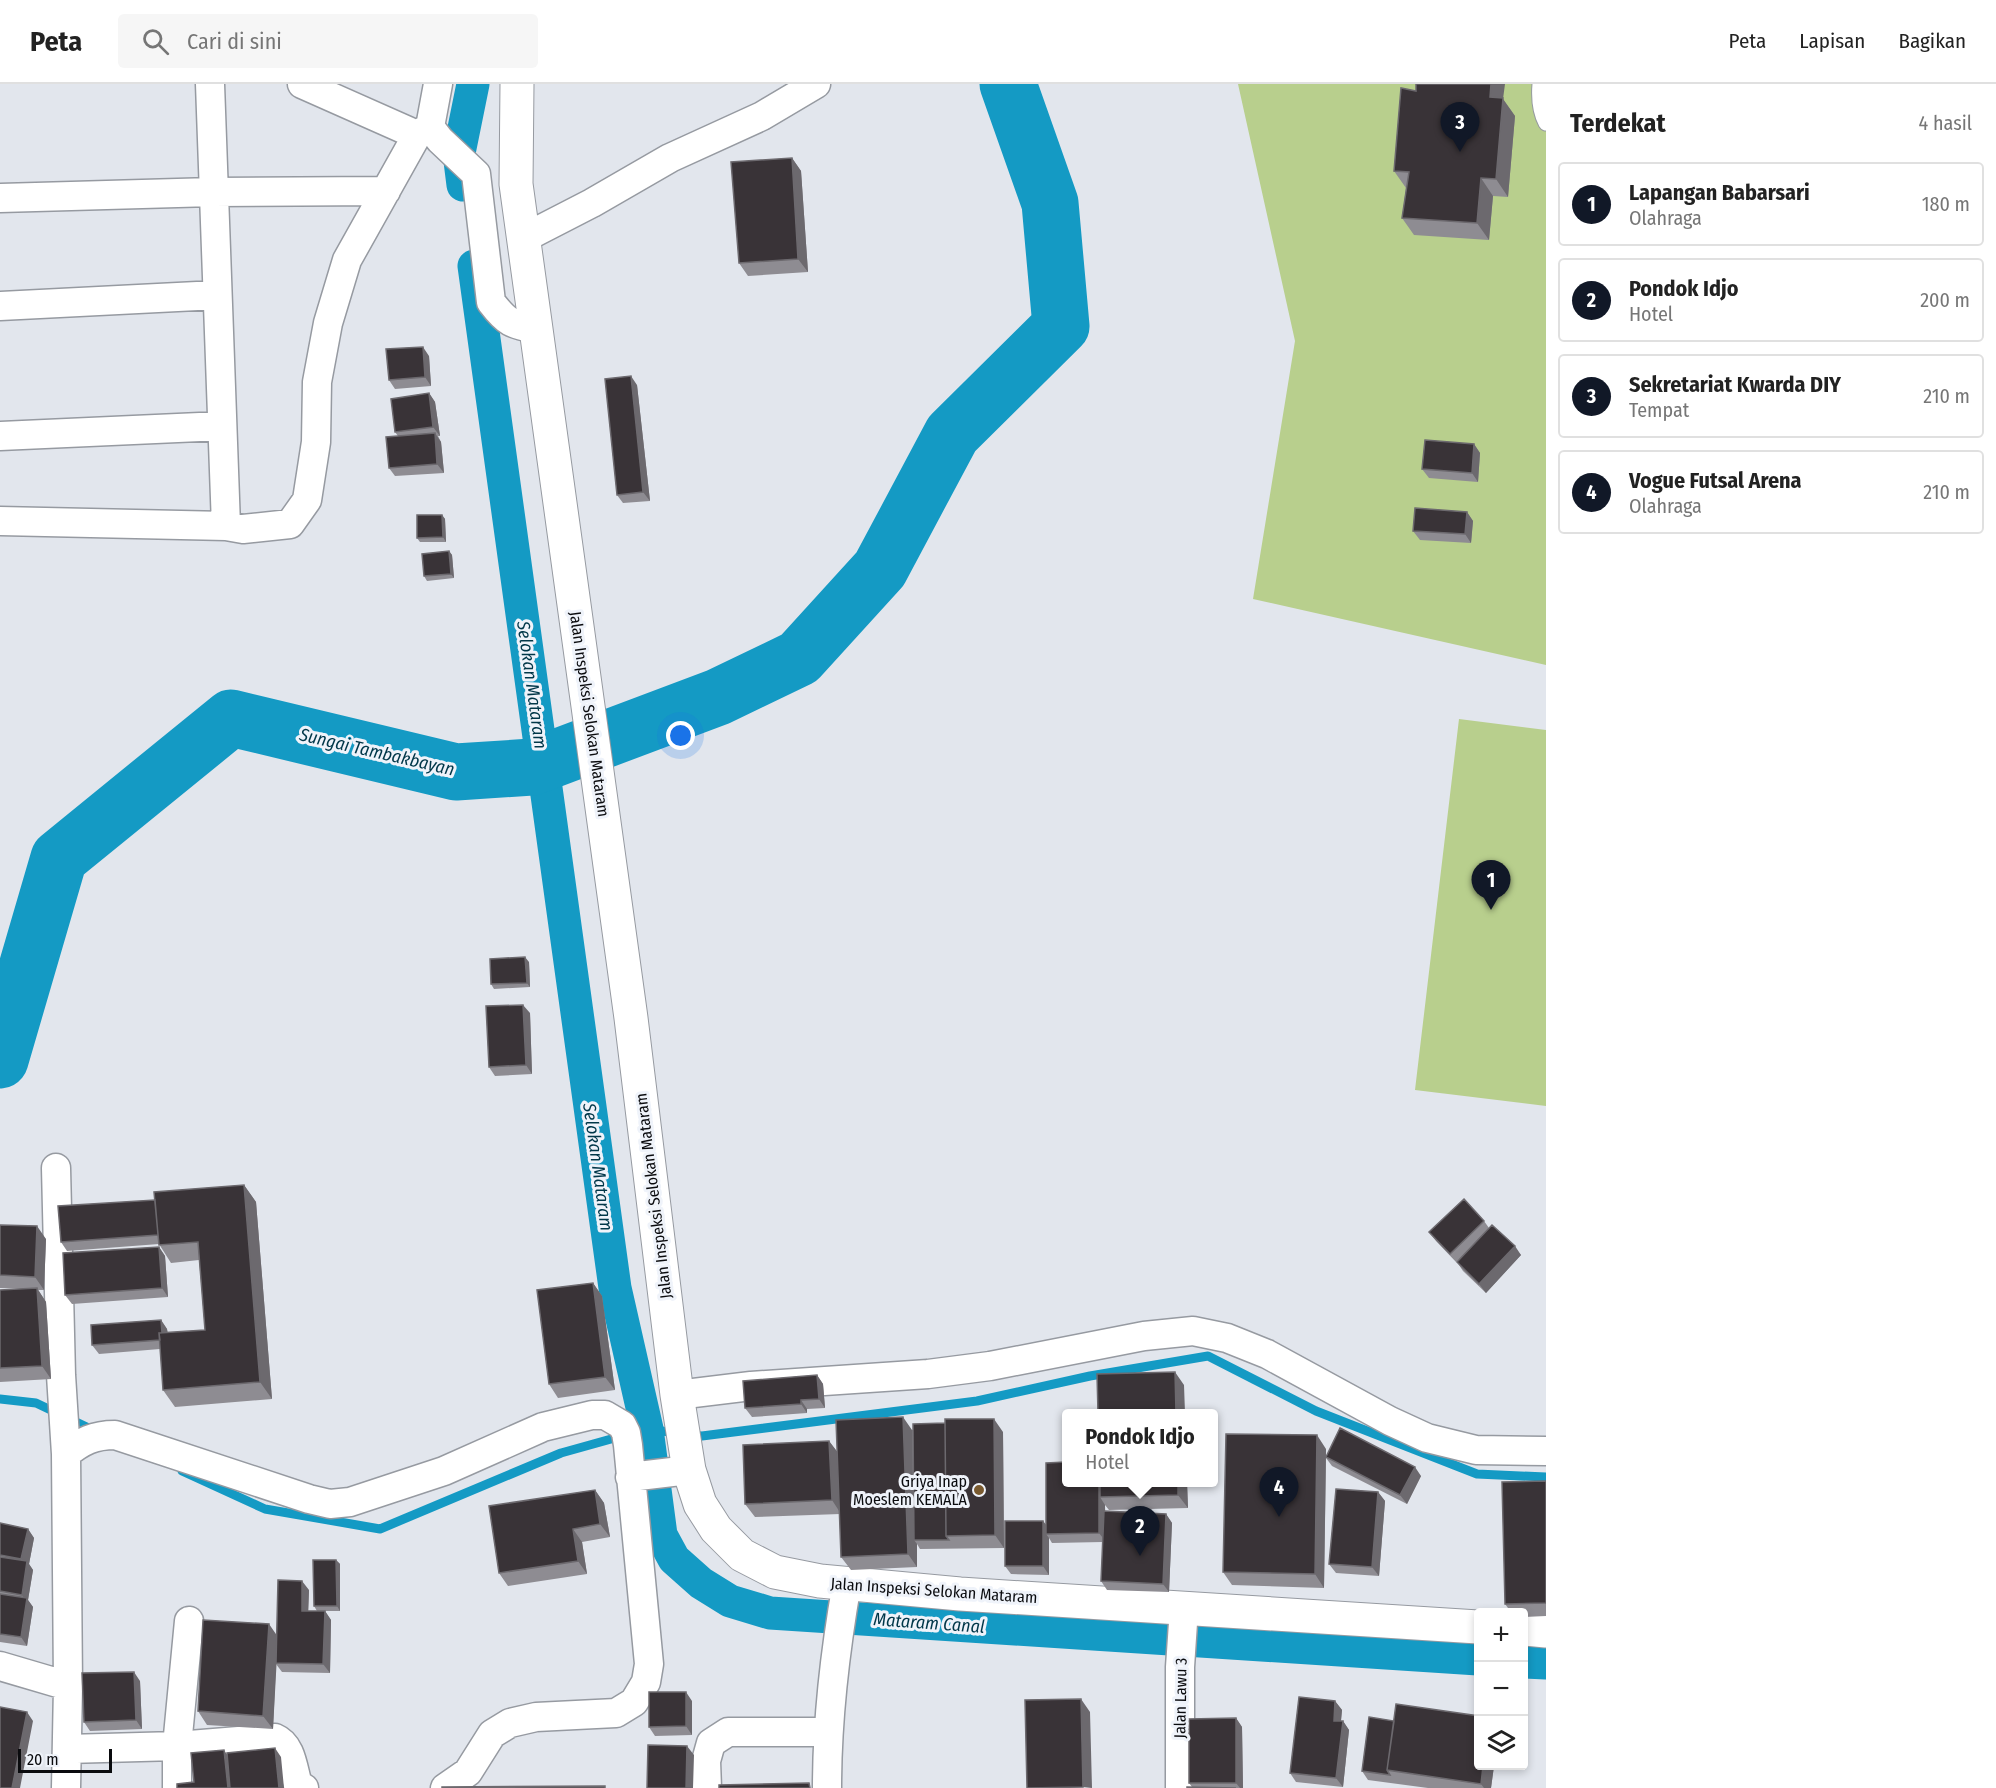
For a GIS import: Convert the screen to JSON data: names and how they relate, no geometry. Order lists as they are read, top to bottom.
{
  "streets": {
    "street": ["Jalan Inspeksi Selokan Mataram", "Jalan Lawu 3"]
  },
  "crossings": [
    ["Jalan Inspeksi Selokan Mataram", "Jalan Lawu 3"]
  ],
  "water": ["Selokan Mataram", "Sungai Tambakbayan", "Mataram Canal"],
  "places": ["Griya Inap Moeslem KEMALA"],
  "scale_bar": "20 m",
  "page": {
    "header": "Peta",
    "search": "Cari di sini",
    "nav": ["Peta", "Lapisan", "Bagikan"],
    "heading": ["Terdekat", "4 hasil"],
    "pins": [
      "3",
      "1",
      "4",
      "2"
    ],
    "list": [
      {
        "mark": "1",
        "name": "Lapangan Babarsari",
        "note": "Olahraga",
        "value": "180 m"
      },
      {
        "mark": "2",
        "name": "Pondok Idjo",
        "note": "Hotel",
        "value": "200 m"
      },
      {
        "mark": "3",
        "name": "Sekretariat Kwarda DIY",
        "note": "Tempat",
        "value": "210 m"
      },
      {
        "mark": "4",
        "name": "Vogue Futsal Arena",
        "note": "Olahraga",
        "value": "210 m"
      }
    ],
    "popup": ["Pondok Idjo", "Hotel"],
    "map_buttons": ["+", "−"],
    "scale": "20 m"
  }
}
